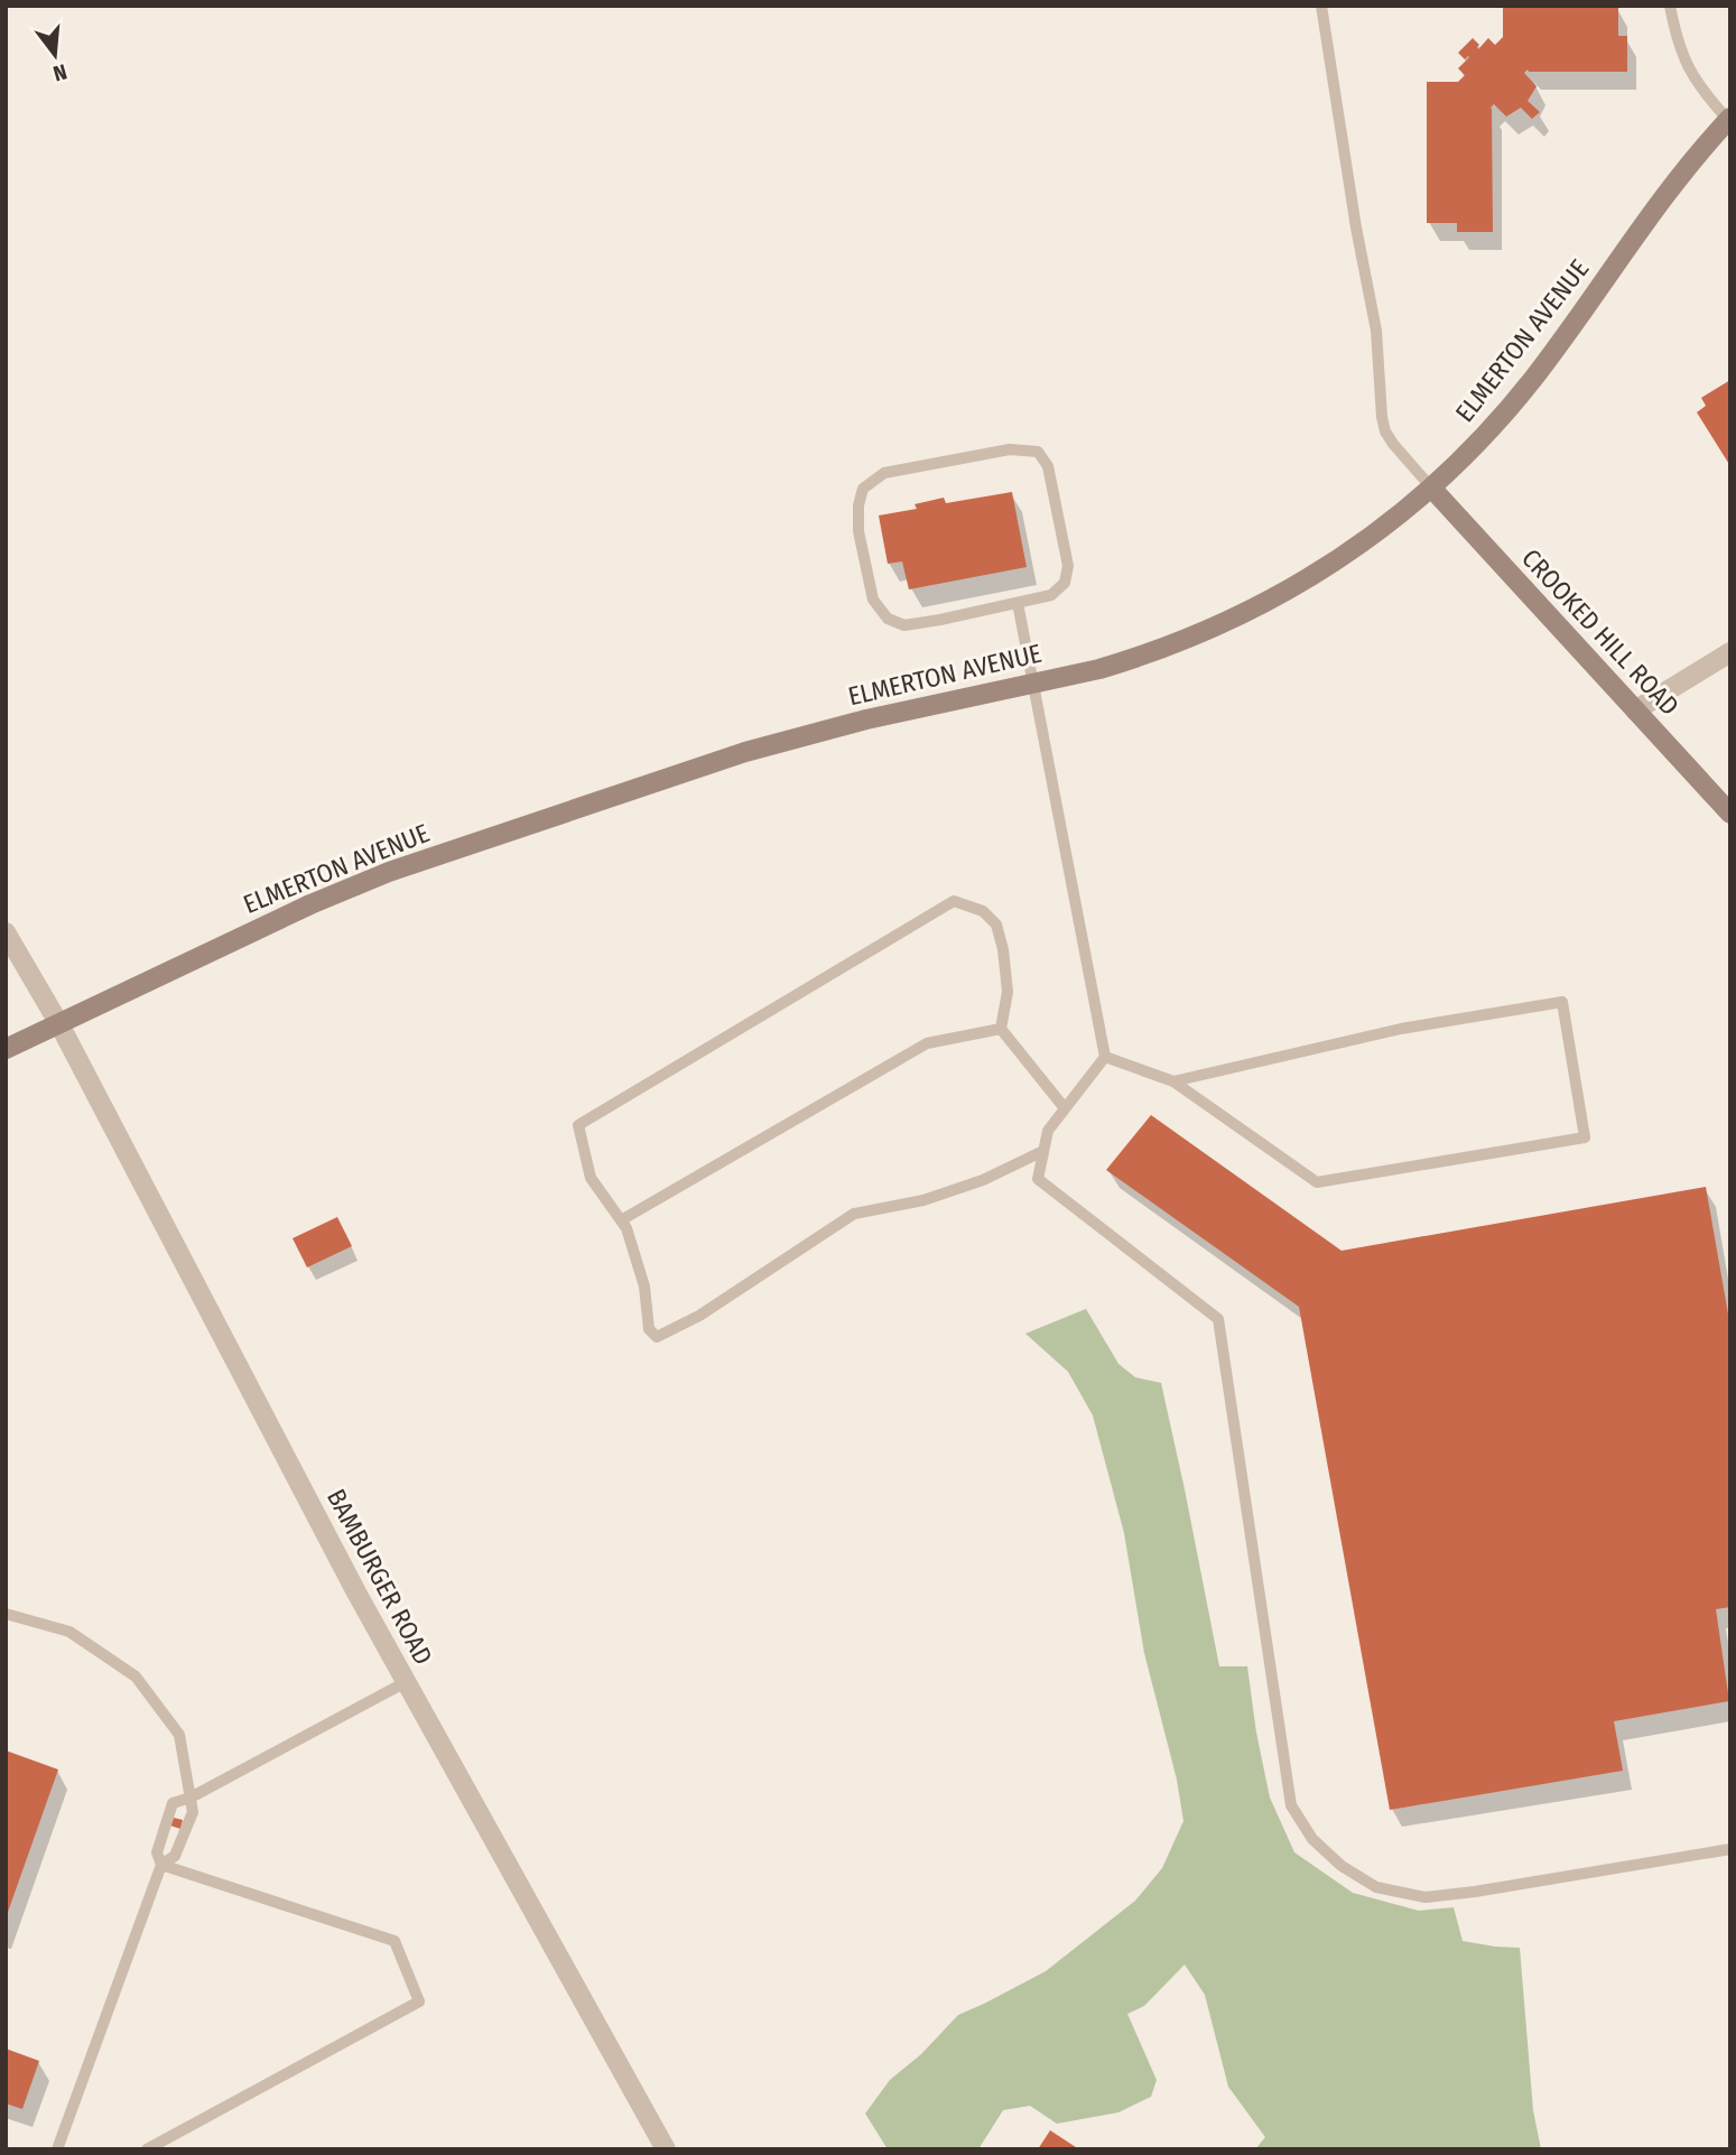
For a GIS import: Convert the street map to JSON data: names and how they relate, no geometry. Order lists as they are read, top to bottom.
{
  "streets": {
    "main road": ["ELMERTON AVENUE", "CROOKED HILL ROAD"],
    "street": ["BAMBURGER ROAD"]
  },
  "crossings": [
    ["ELMERTON AVENUE", "CROOKED HILL ROAD"],
    ["ELMERTON AVENUE", "BAMBURGER ROAD"]
  ],
  "north": "bottom"
}
